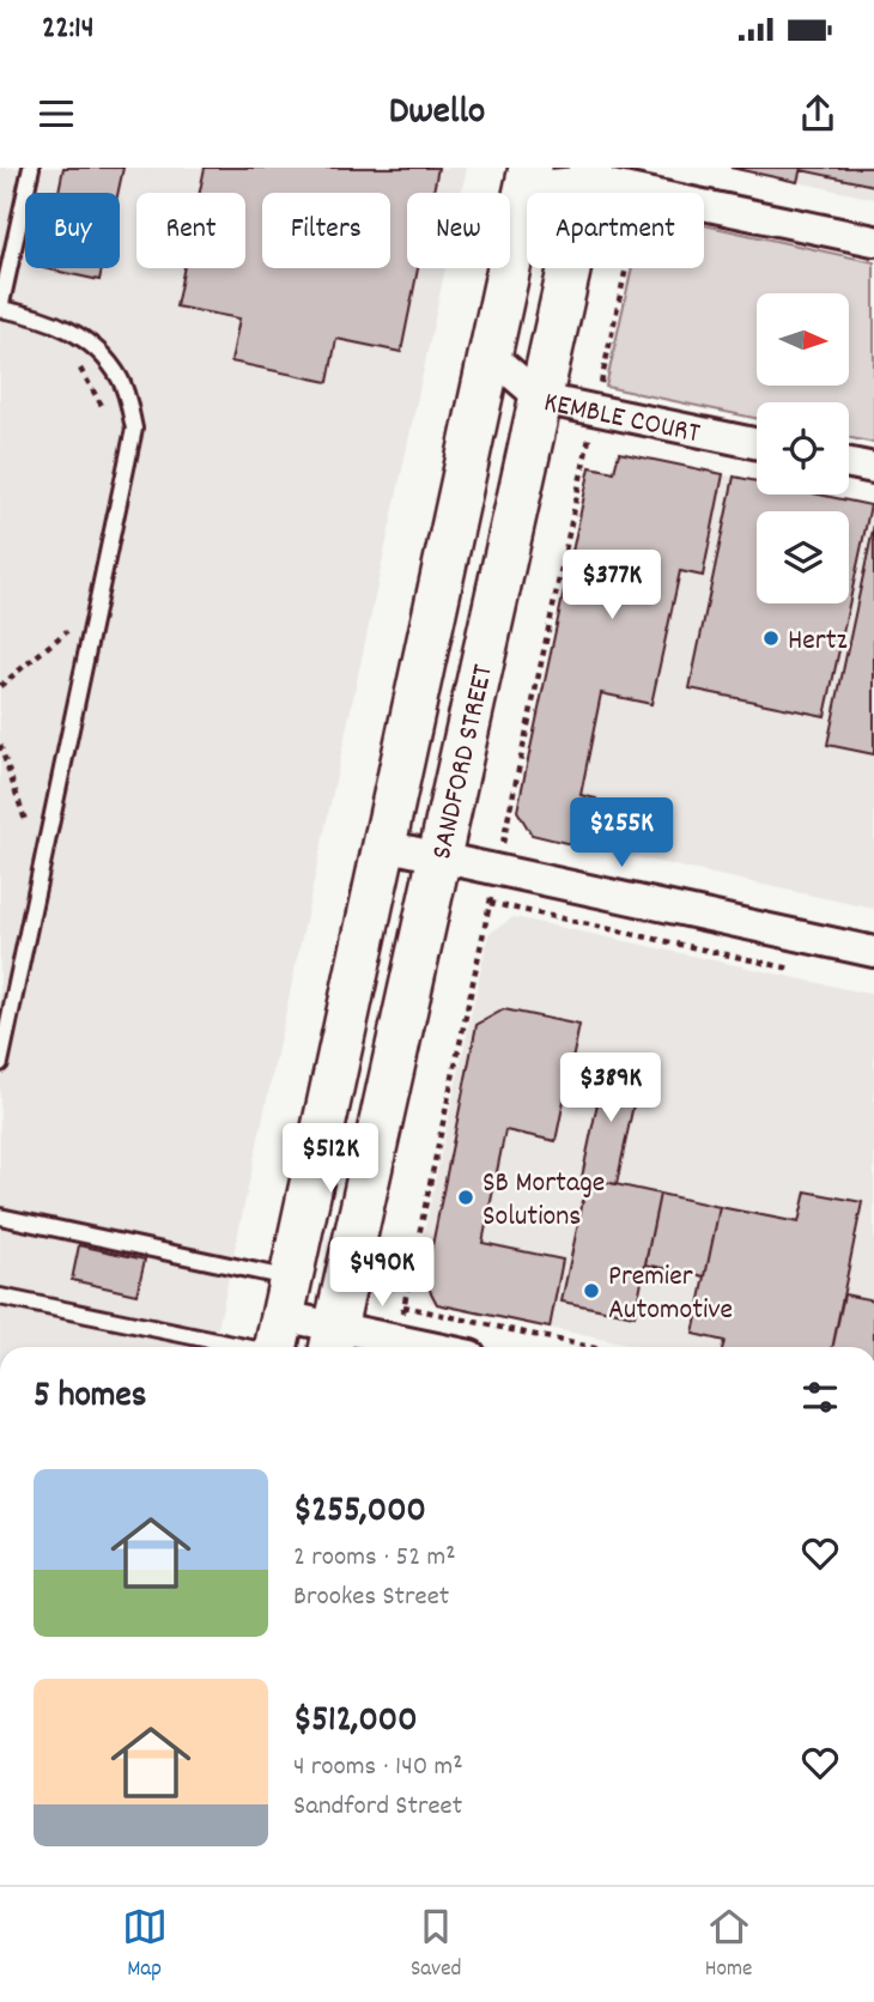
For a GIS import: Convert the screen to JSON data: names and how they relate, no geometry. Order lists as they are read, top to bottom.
{
  "streets": {
    "main road": ["SANDFORD STREET"],
    "street": ["KEMBLE COURT"]
  },
  "crossings": [
    ["KEMBLE COURT", "SANDFORD STREET"]
  ],
  "places": ["Hertz", "SB Mortage Solutions", "Premier Automotive"],
  "north": "right",
  "page": {
    "status": "22:14",
    "header": "Dwello",
    "chip": [
      "Buy",
      "Rent",
      "Filters",
      "New",
      "Apartment"
    ],
    "price": [
      "$377K",
      "$255K",
      "$389K",
      "$512K",
      "$490K"
    ],
    "heading": "5 homes",
    "list": [
      {
        "name": "$255,000",
        "note": "2 rooms · 52 m² · Brookes Street"
      },
      {
        "name": "$512,000",
        "note": "4 rooms · 140 m² · Sandford Street"
      }
    ],
    "tabs": ["Map", "Saved", "Home"]
  }
}
